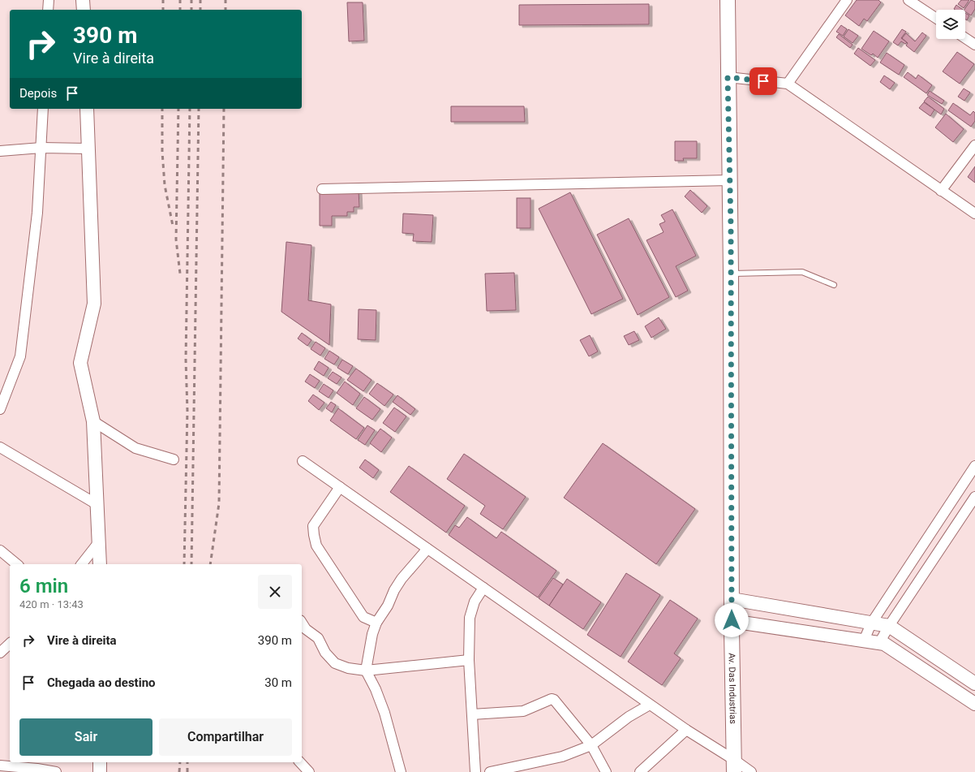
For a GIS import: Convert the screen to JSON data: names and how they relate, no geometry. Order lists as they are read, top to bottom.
{
  "streets": {
    "main road": ["Av. Das Industrias"]
  },
  "page": {
    "turn": ["390 m", "Vire à direita"],
    "then": "Depois",
    "heading": ["6 min", "420 m · 13:43"],
    "list": [
      {
        "name": "Vire à direita",
        "value": "390 m"
      },
      {
        "name": "Chegada ao destino",
        "value": "30 m"
      }
    ],
    "buttons": ["Sair", "Compartilhar"]
  }
}
